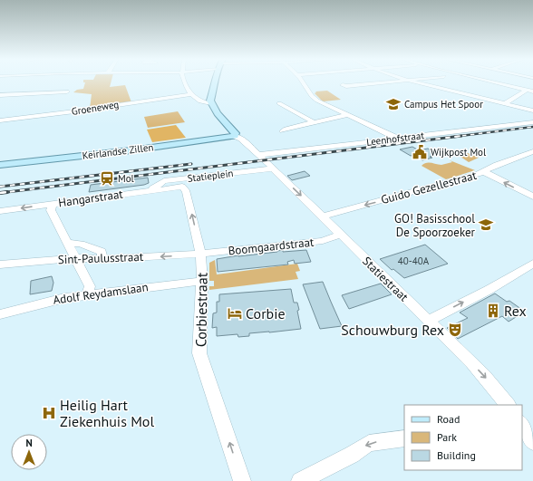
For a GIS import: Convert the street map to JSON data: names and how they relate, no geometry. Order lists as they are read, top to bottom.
{
  "streets": {
    "main road": ["Keirlandse Zillen"],
    "street": [
      "Groeneweg",
      "Leenhofstraat",
      "Statieplein",
      "Guido Gezellestraat",
      "Hangarstraat",
      "Boomgaardstraat",
      "Sint-Paulusstraat",
      "Statiestraat",
      "Adolf Reydamslaan",
      "Corbiestraat"
    ]
  },
  "crossings": [
    ["Leenhofstraat", "Statiestraat"],
    ["Keirlandse Zillen", "Statiestraat"],
    ["Statieplein", "Hangarstraat"],
    ["Statieplein", "Statiestraat"],
    ["Statieplein", "Corbiestraat"],
    ["Guido Gezellestraat", "Statiestraat"],
    ["Hangarstraat", "Corbiestraat"],
    ["Boomgaardstraat", "Sint-Paulusstraat"],
    ["Boomgaardstraat", "Statiestraat"],
    ["Boomgaardstraat", "Corbiestraat"],
    ["Sint-Paulusstraat", "Corbiestraat"],
    ["Adolf Reydamslaan", "Corbiestraat"]
  ],
  "one_way": [
    "Guido Gezellestraat",
    "Sint-Paulusstraat",
    "Statiestraat",
    "Corbiestraat"
  ],
  "places": {
    "school or university": ["Campus Het Spoor", "GO! Basisschool De Spoorzoeker"],
    "public building": ["Wijkpost Mol"],
    "station": ["Mol"],
    "building": ["Rex"],
    "hotel": ["Corbie"],
    "theatre": ["Schouwburg Rex"],
    "hospital": ["Heilig Hart Ziekenhuis Mol"]
  },
  "house_numbers": ["40-40A"],
  "legend": ["Road", "Park", "Building"],
  "north": "top"
}
